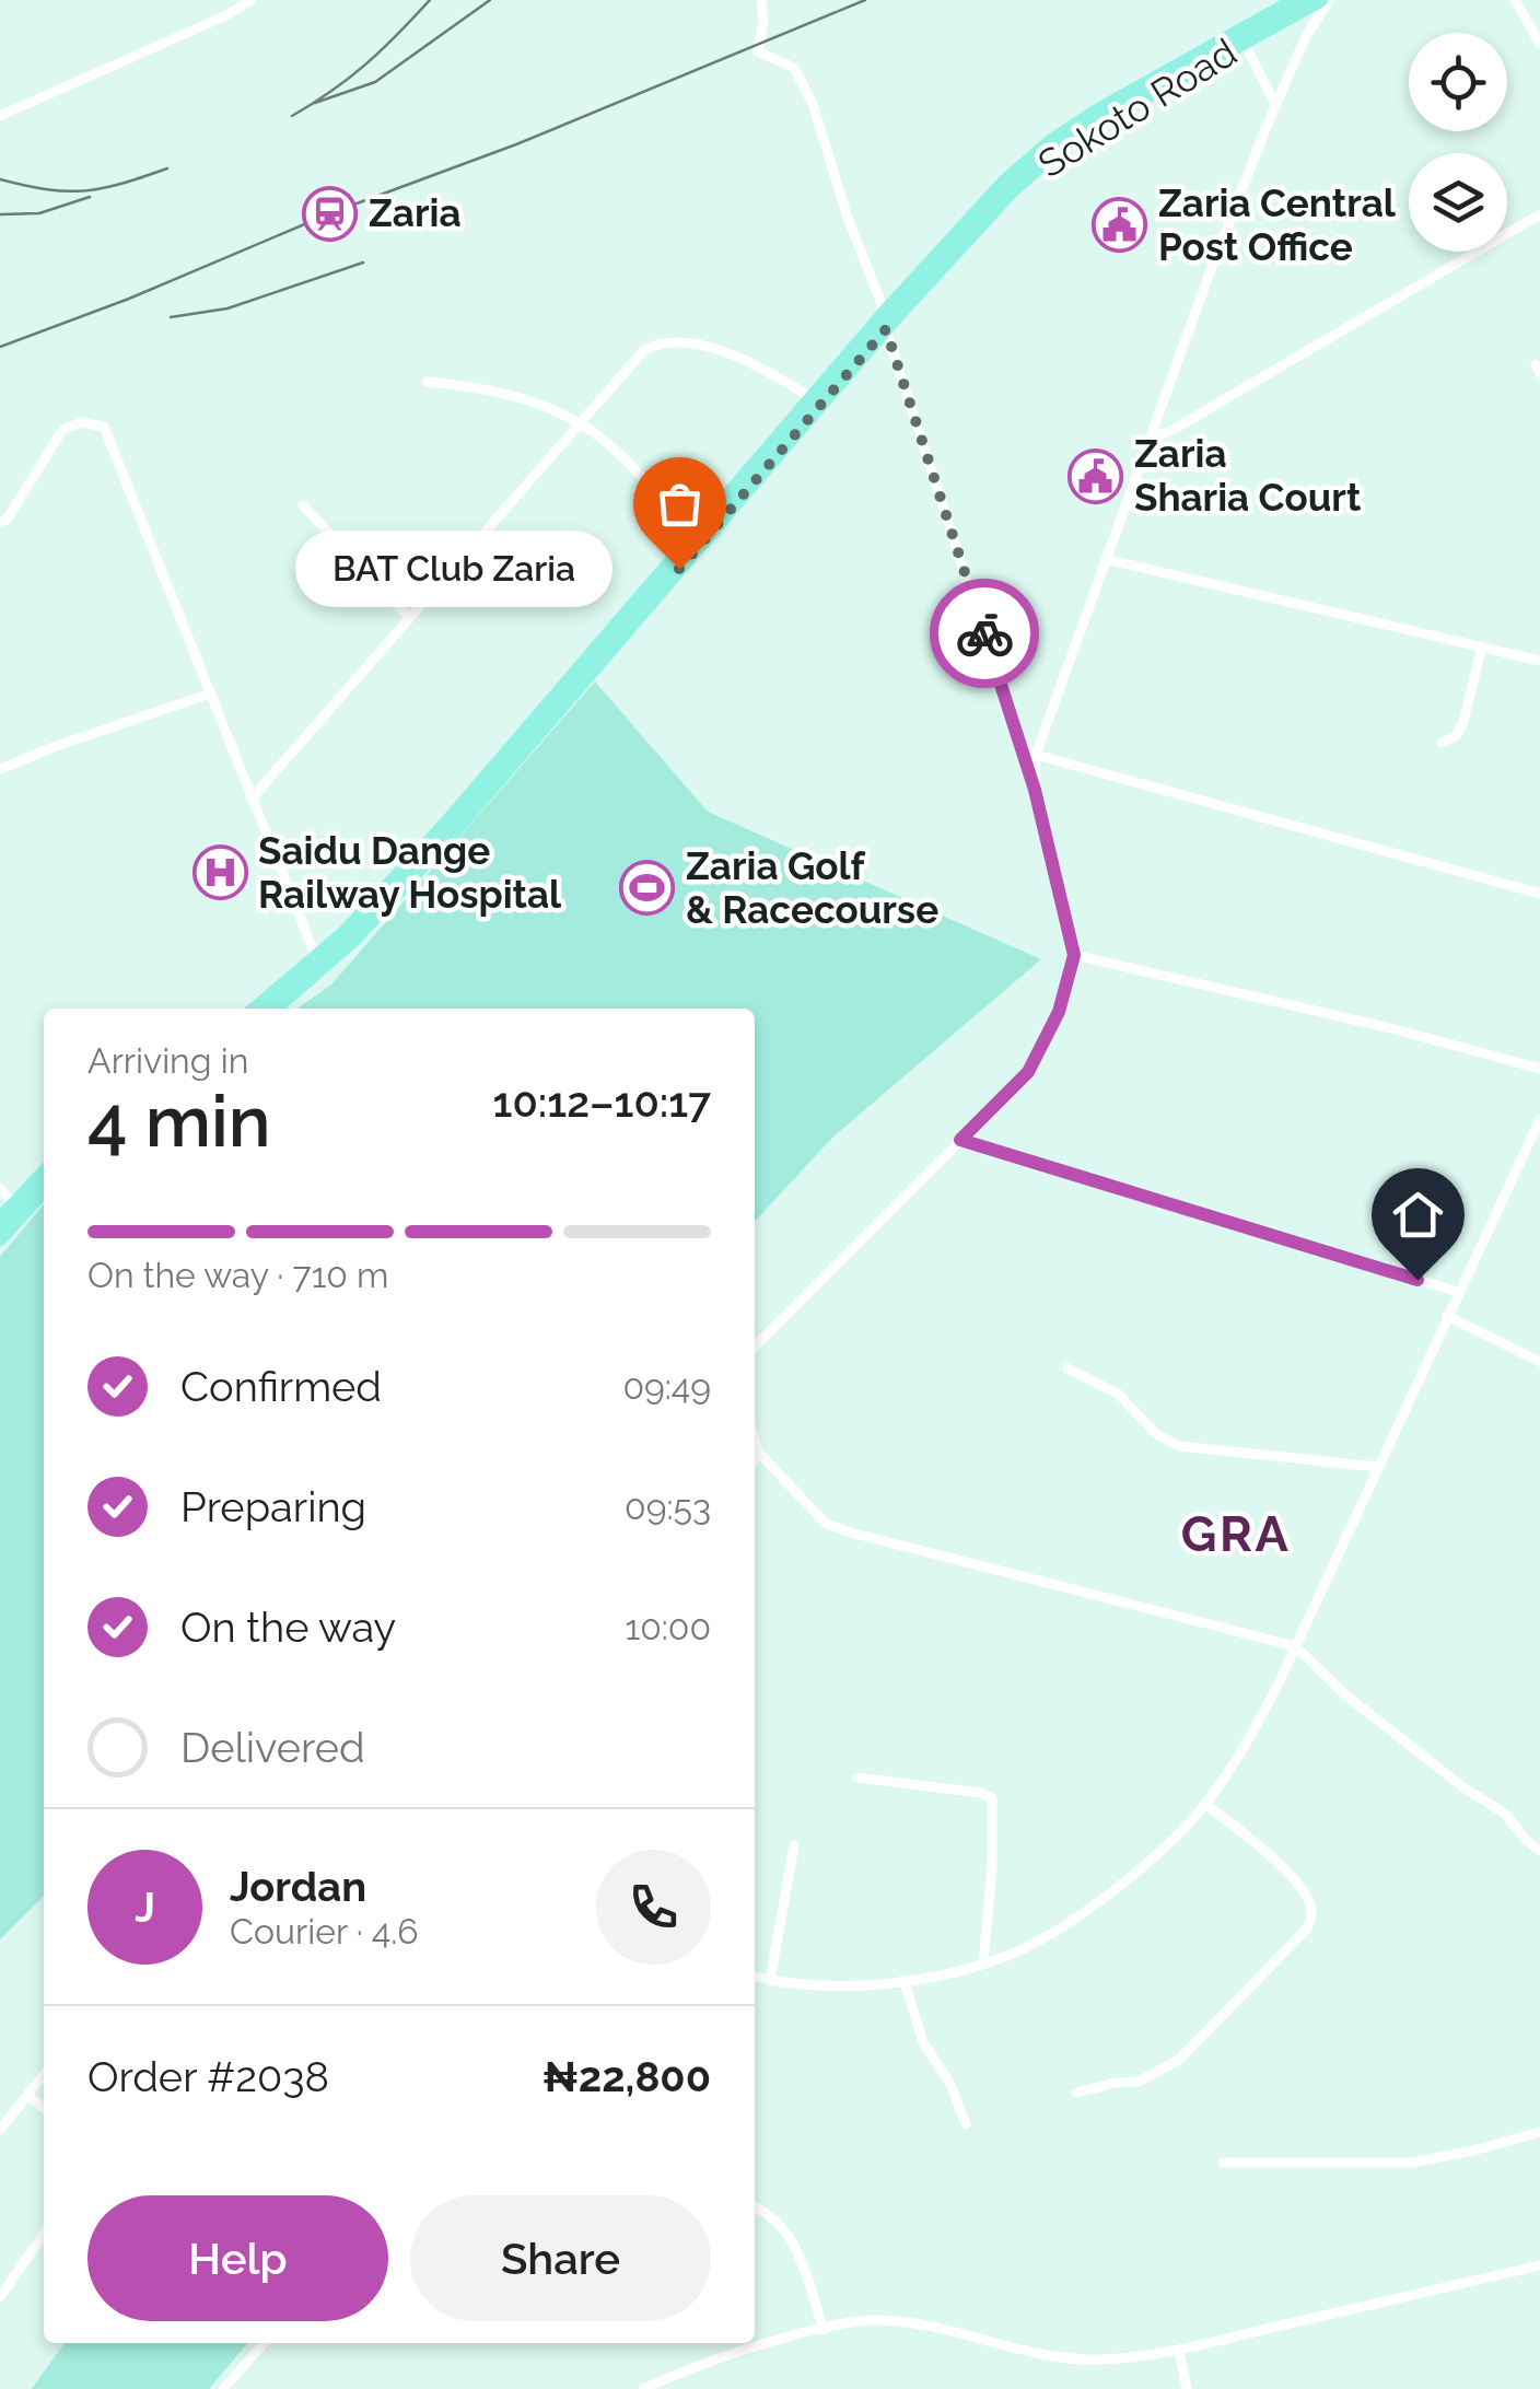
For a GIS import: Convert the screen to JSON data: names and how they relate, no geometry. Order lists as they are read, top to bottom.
{
  "streets": {
    "main road": ["Sokoto Road"]
  },
  "districts": ["GRA"],
  "places": {
    "station": ["Zaria"],
    "public building": ["Zaria Central Post Office", "Zaria Sharia Court"],
    "other": ["BAT Club Zaria"],
    "hospital": ["Saidu Dange Railway Hospital"],
    "sports": ["Zaria Golf & Racecourse"]
  },
  "page": {
    "bubble": "BAT Club Zaria",
    "heading": ["4 min", "Arriving in", "10:12–10:17"],
    "panel": [
      "Jordan",
      "Courier · 4.6",
      "Order #2038",
      "₦22,800"
    ],
    "bar": "On the way · 710 m",
    "list": [
      ["Confirmed", "09:49"],
      ["Preparing", "09:53"],
      ["On the way", "10:00"],
      "Delivered"
    ],
    "round": "J",
    "buttons": ["Help", "Share"]
  }
}
